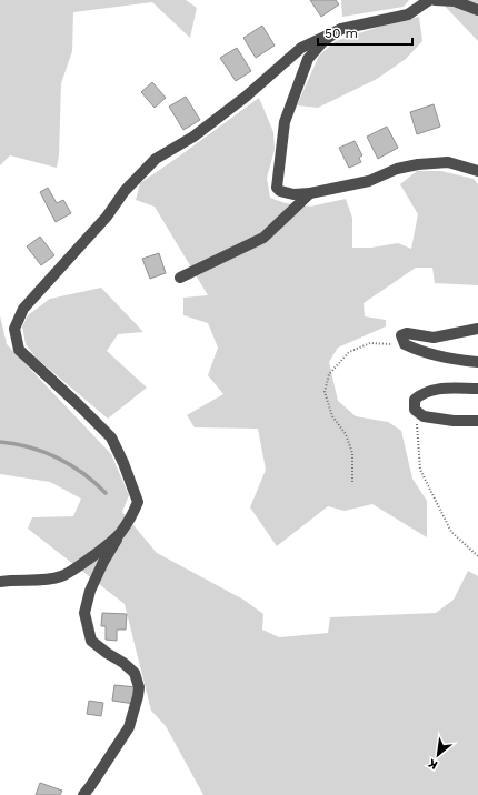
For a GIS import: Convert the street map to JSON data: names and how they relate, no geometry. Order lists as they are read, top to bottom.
{
  "scale_bar": "50 m",
  "north": "bottom left"
}
